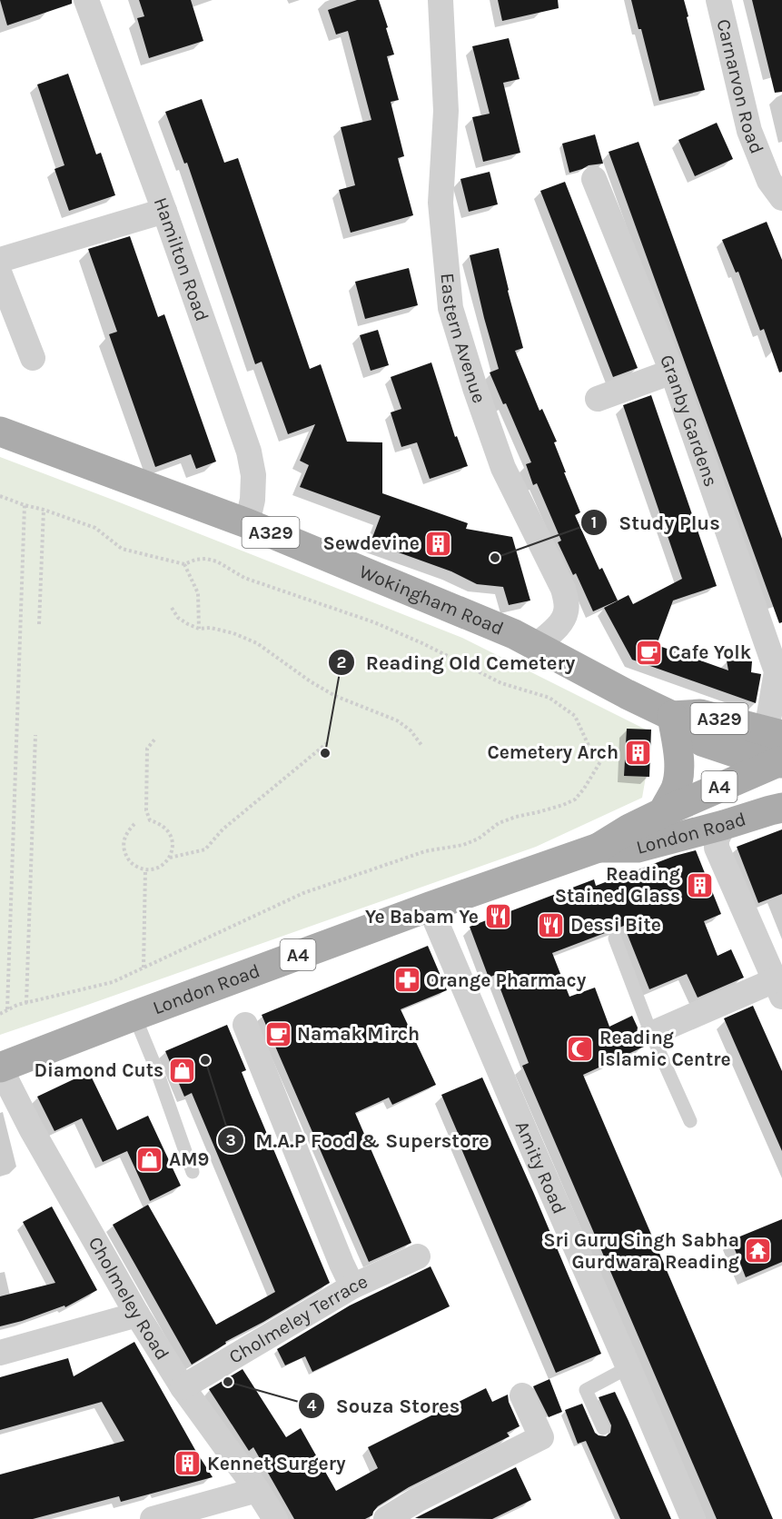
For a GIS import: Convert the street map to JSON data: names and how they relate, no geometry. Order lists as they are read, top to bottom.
{
  "streets": {
    "main road": [
      "A329",
      "Wokingham Road",
      "A4",
      "London Road"
    ],
    "street": [
      "Carnarvon Road",
      "Hamilton Road",
      "Eastern Avenue",
      "Granby Gardens",
      "Amity Road",
      "Cholmeley Road",
      "Cholmeley Terrace"
    ]
  },
  "crossings": [
    ["Hamilton Road", "Wokingham Road"],
    ["Eastern Avenue", "Wokingham Road"],
    ["Granby Gardens", "Wokingham Road"],
    ["Granby Gardens", "London Road"],
    ["Wokingham Road", "London Road"],
    ["London Road", "Amity Road"],
    ["London Road", "Cholmeley Road"],
    ["Cholmeley Road", "Cholmeley Terrace"]
  ],
  "places": {
    "building": [
      "Sewdevine",
      "Cemetery Arch",
      "Reading Stained Glass",
      "Kennet Surgery"
    ],
    "other": [
      "Study Plus",
      "Reading Old Cemetery",
      "M.A.P Food & Superstore",
      "Souza Stores"
    ],
    "cafe": ["Cafe Yolk", "Namak Mirch"],
    "restaurant": ["Ye Babam Ye", "Dessi Bite"],
    "pharmacy": ["Orange Pharmacy"],
    "mosque": ["Reading Islamic Centre"],
    "shop": ["Diamond Cuts", "AM9"],
    "temple": ["Sri Guru Singh Sabha Gurdwara Reading"]
  }
}
